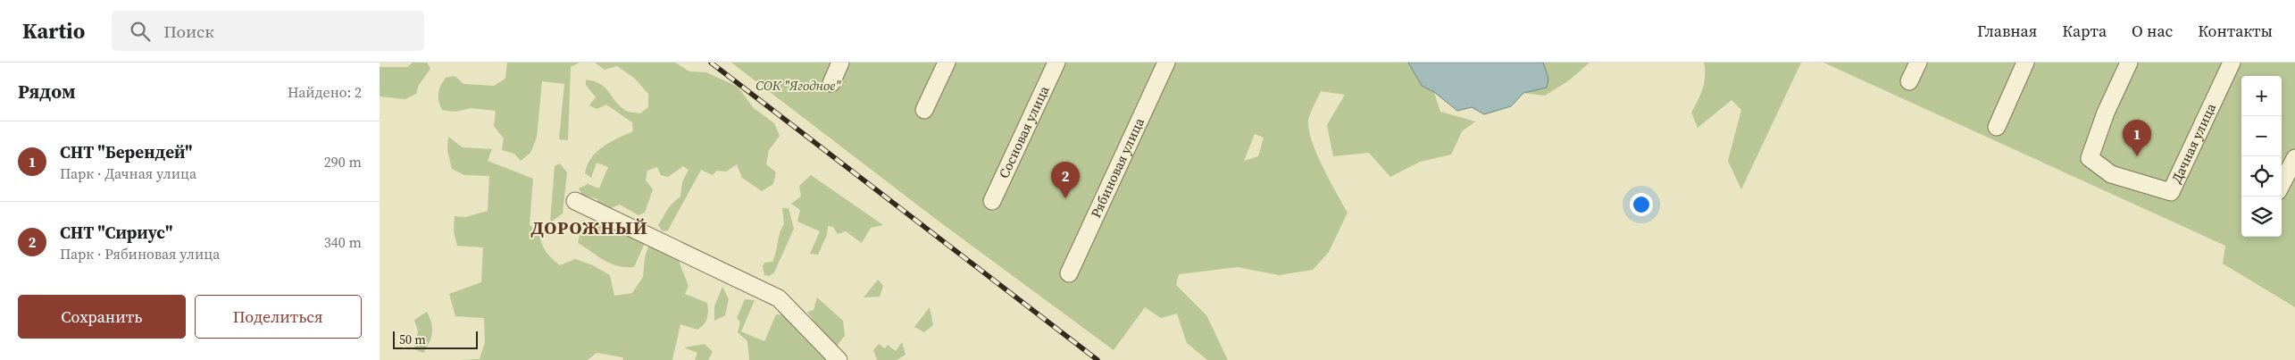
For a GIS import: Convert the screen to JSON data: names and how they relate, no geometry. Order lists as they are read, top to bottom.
{
  "streets": {
    "street": ["Сосновая улица", "Дачная улица", "Рябиновая улица"]
  },
  "districts": ["ДОРОЖНЫЙ"],
  "parks": ["СОК \"Ягодное\""],
  "scale_bar": "50 m",
  "page": {
    "header": "Kartio",
    "search": "Поиск",
    "nav": [
      "Главная",
      "Карта",
      "О нас",
      "Контакты"
    ],
    "heading": ["Рядом", "Найдено: 2"],
    "map_buttons": ["+", "−"],
    "pins": ["1", "2"],
    "list": [
      {
        "mark": "1",
        "name": "СНТ \"Берендей\"",
        "note": "Парк · Дачная улица",
        "value": "290 m"
      },
      {
        "mark": "2",
        "name": "СНТ \"Сириус\"",
        "note": "Парк · Рябиновая улица",
        "value": "340 m"
      }
    ],
    "buttons": ["Сохранить", "Поделиться"],
    "scale": "50 m"
  }
}
